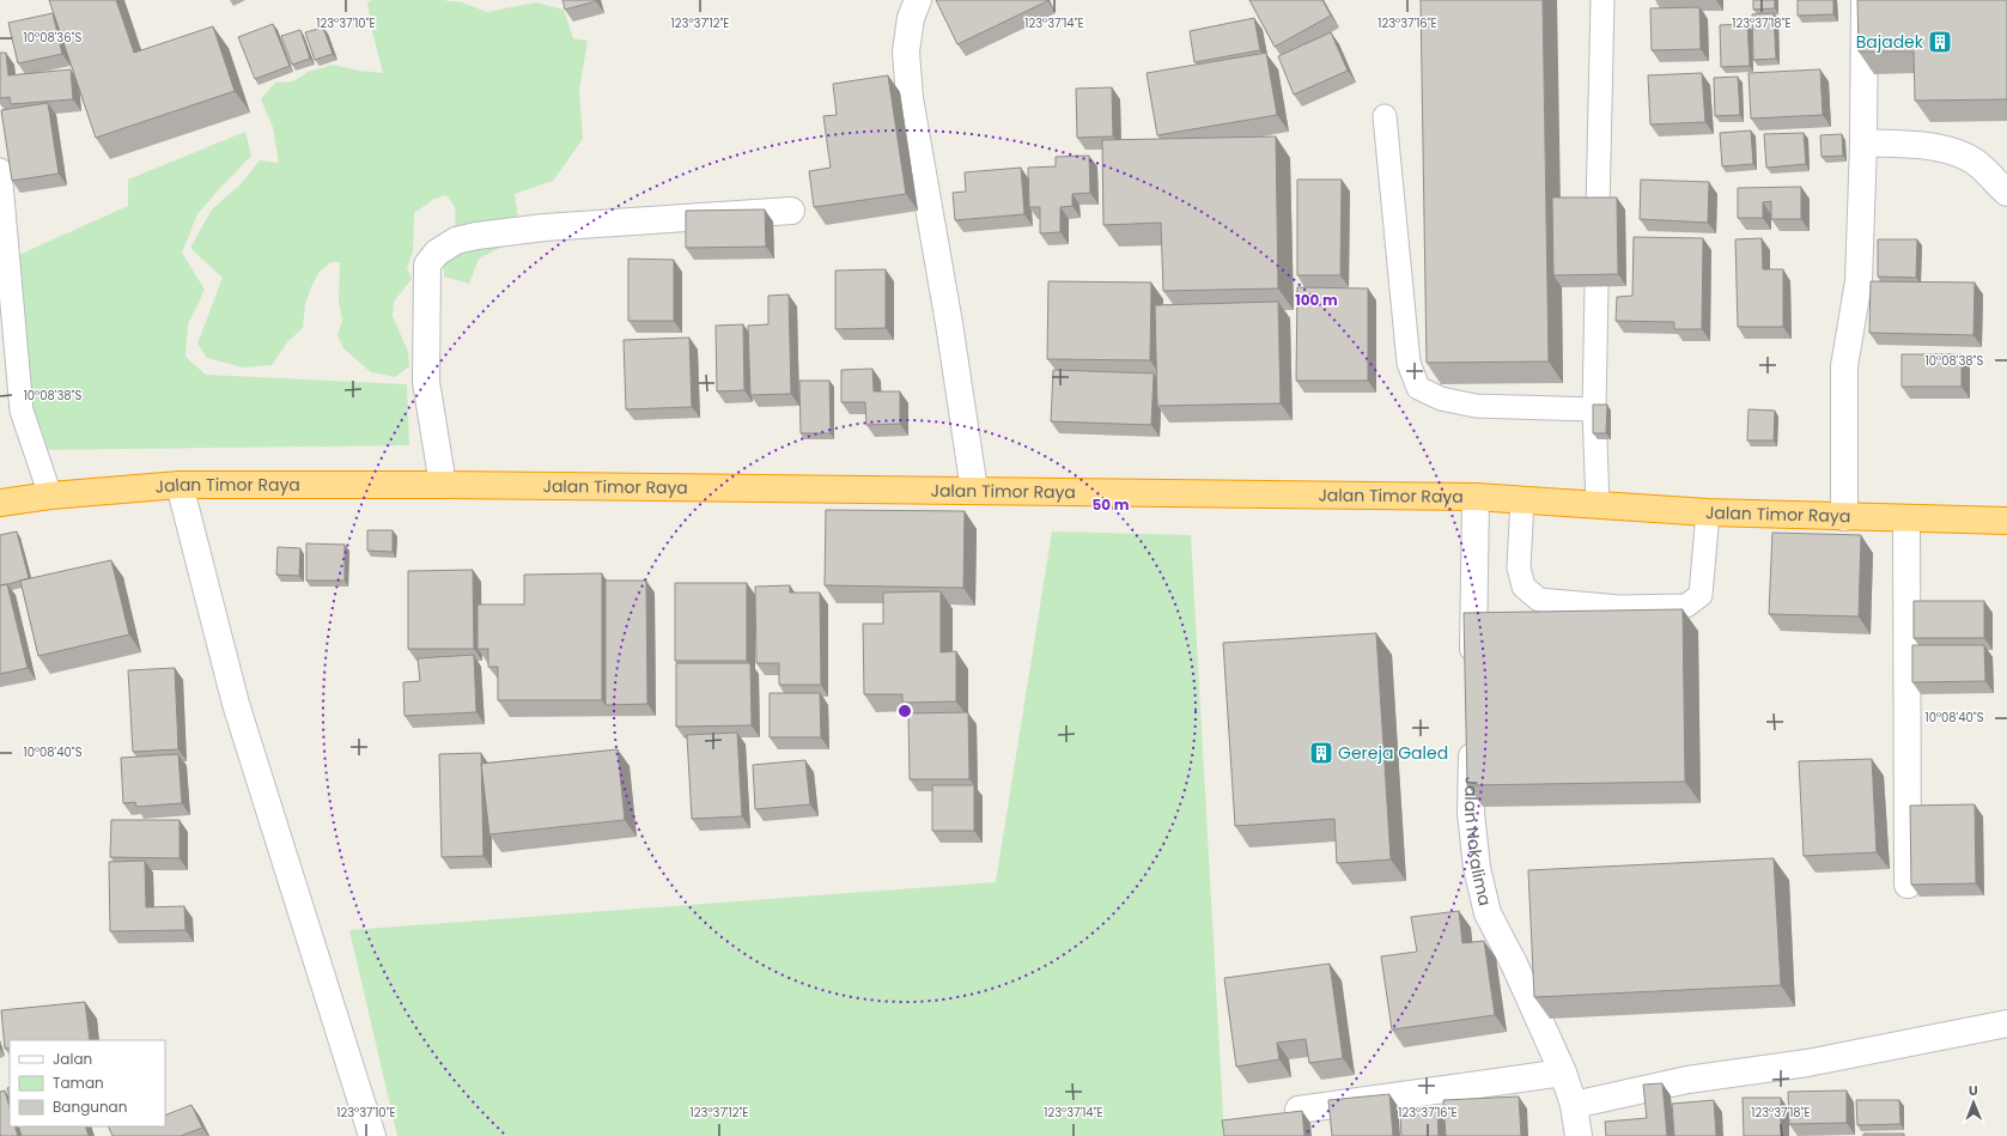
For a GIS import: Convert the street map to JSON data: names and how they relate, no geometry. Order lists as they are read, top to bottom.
{
  "streets": {
    "highway": ["Jalan Timor Raya"],
    "street": ["Jalan Nokalima"]
  },
  "places": {
    "building": ["Bajadek", "Gereja Galed"]
  },
  "legend": ["Jalan", "Taman", "Bangunan"],
  "north": "top",
  "coordinates": [
    "123°37'10\"E",
    "123°37'12\"E",
    "123°37'14\"E",
    "123°37'16\"E",
    "123°37'18\"E",
    "10°08'36\"S",
    "10°08'38\"S",
    "10°08'40\"S"
  ],
  "rings": ["100 m", "50 m"]
}
